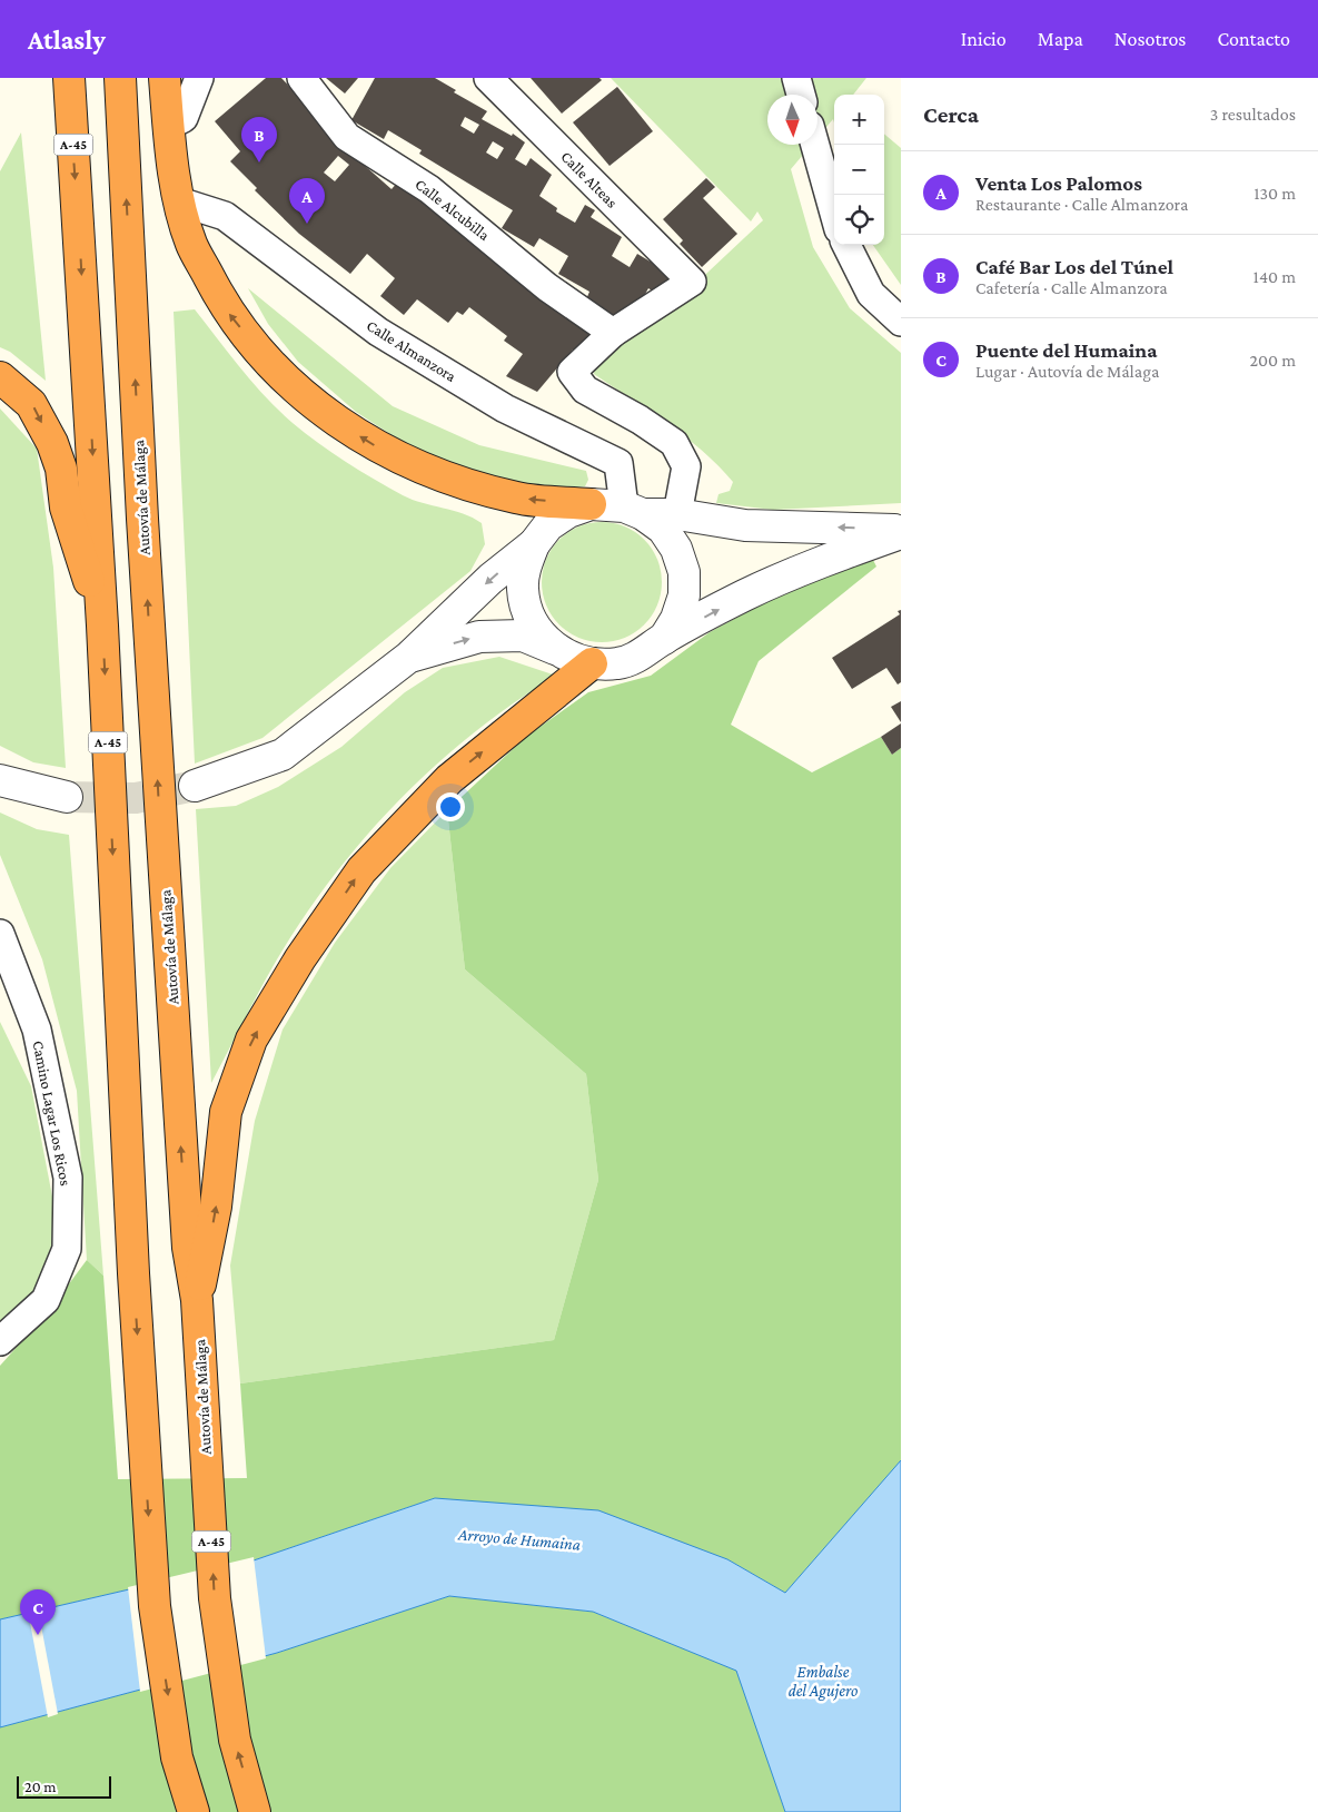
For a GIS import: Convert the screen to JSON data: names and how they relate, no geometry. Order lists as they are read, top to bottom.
{
  "streets": {
    "highway": ["A-45", "Autovía de Málaga"],
    "street": [
      "Calle Alteas",
      "Calle Alcubilla",
      "Calle Almanzora",
      "Camino Lagar Los Ricos"
    ]
  },
  "crossings": [
    ["Calle Alteas", "Calle Alcubilla"]
  ],
  "water": ["Arroyo de Humaina", "Embalse del Agujero"],
  "scale_bar": "20 m",
  "north": "bottom",
  "page": {
    "header": "Atlasly",
    "nav": [
      "Inicio",
      "Mapa",
      "Nosotros",
      "Contacto"
    ],
    "heading": ["Cerca", "3 resultados"],
    "map_buttons": ["+", "−"],
    "pins": ["B", "A", "C"],
    "list": [
      {
        "mark": "A",
        "name": "Venta Los Palomos",
        "note": "Restaurante · Calle Almanzora",
        "value": "130 m"
      },
      {
        "mark": "B",
        "name": "Café Bar Los del Túnel",
        "note": "Cafetería · Calle Almanzora",
        "value": "140 m"
      },
      {
        "mark": "C",
        "name": "Puente del Humaina",
        "note": "Lugar · Autovía de Málaga",
        "value": "200 m"
      }
    ],
    "scale": "20 m"
  }
}
